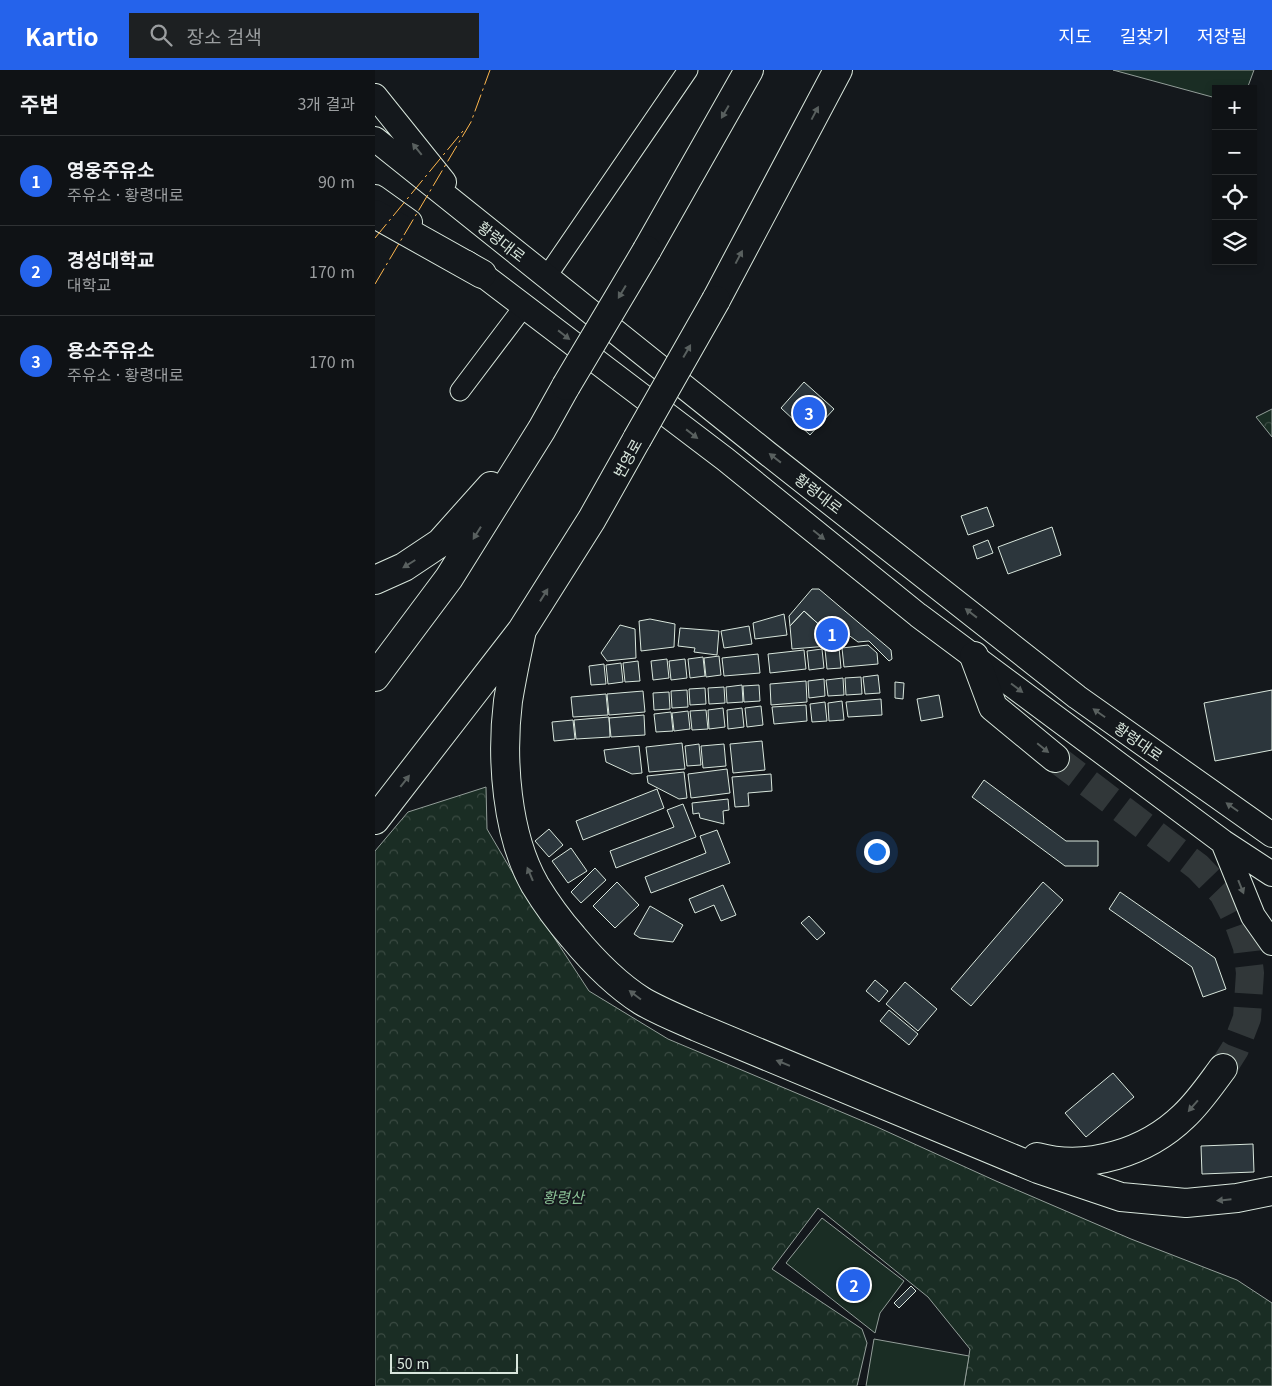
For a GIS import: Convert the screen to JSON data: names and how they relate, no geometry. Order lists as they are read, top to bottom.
{
  "streets": {
    "highway": ["번영로"],
    "main road": ["황령대로"]
  },
  "parks": ["황령산"],
  "scale_bar": "50 m",
  "page": {
    "header": "Kartio",
    "search": "장소 검색",
    "nav": ["지도", "길찾기", "저장됨"],
    "heading": ["주변", "3개 결과"],
    "map_buttons": ["+", "−"],
    "list": [
      {
        "mark": "1",
        "name": "영웅주유소",
        "note": "주유소 · 황령대로",
        "value": "90 m"
      },
      {
        "mark": "2",
        "name": "경성대학교",
        "note": "대학교",
        "value": "170 m"
      },
      {
        "mark": "3",
        "name": "용소주유소",
        "note": "주유소 · 황령대로",
        "value": "170 m"
      }
    ],
    "pins": ["3", "1", "2"],
    "scale": "50 m"
  }
}
